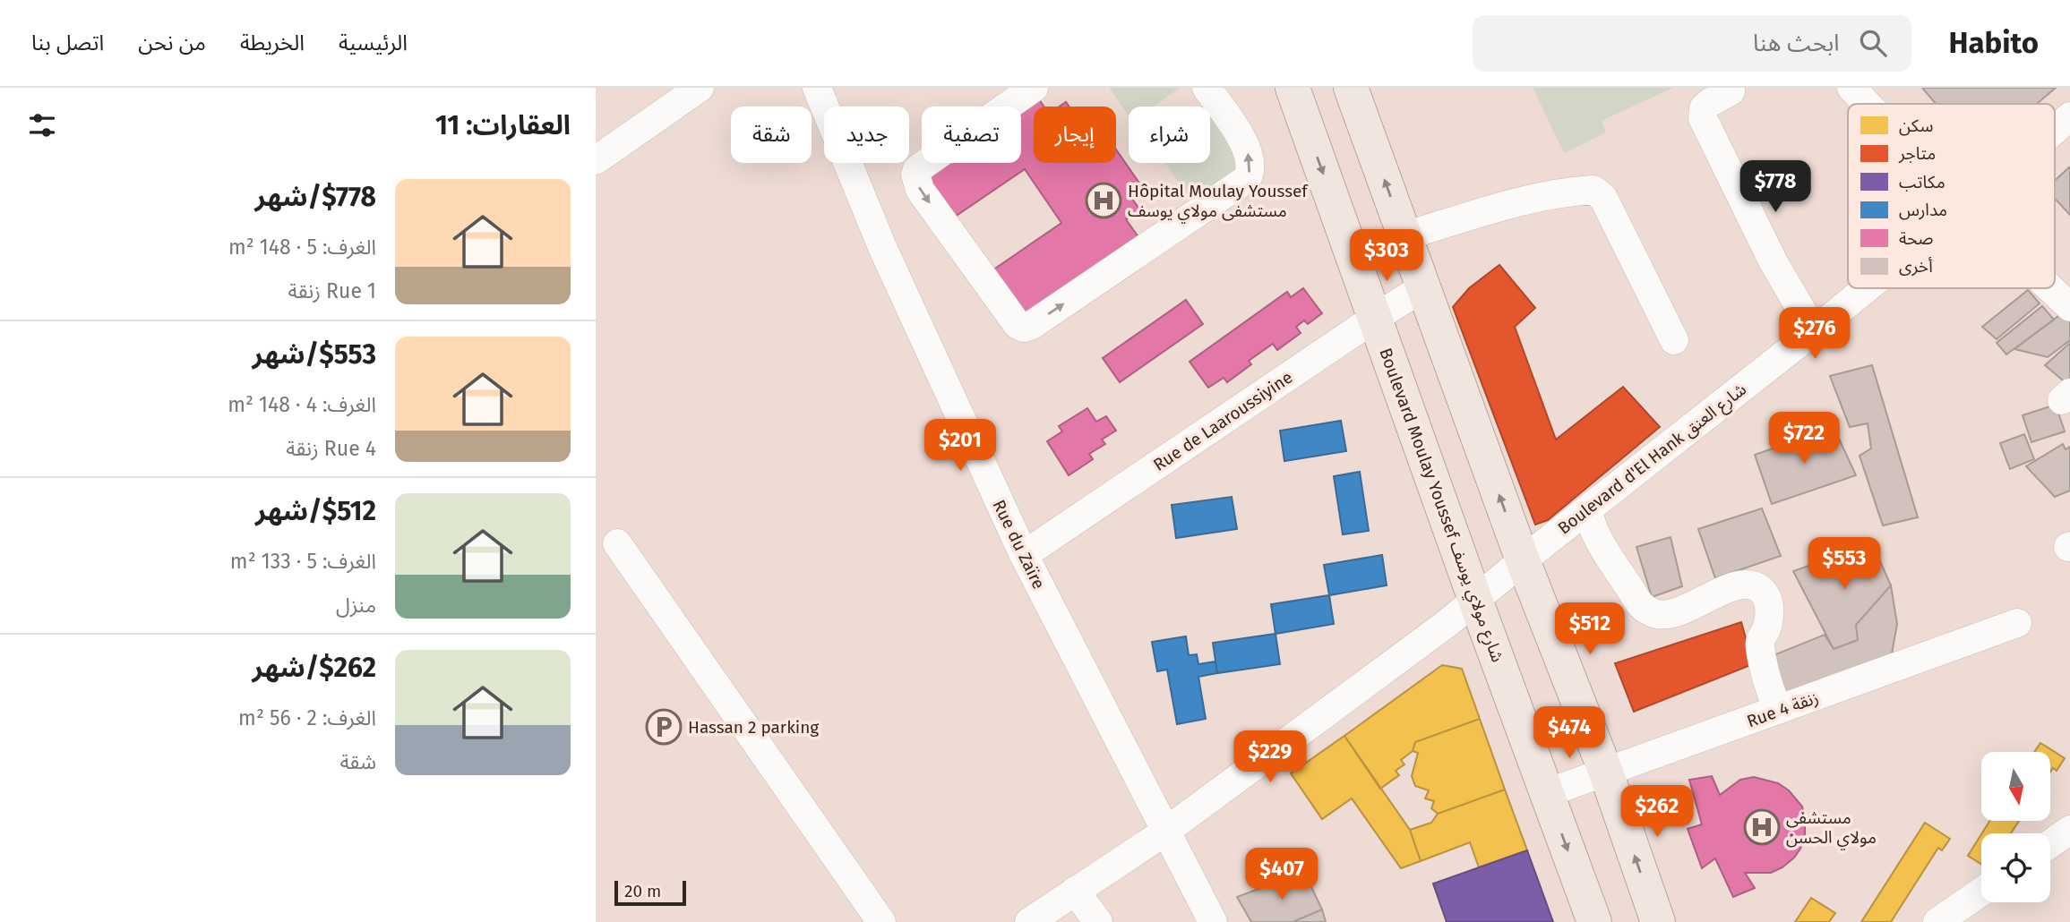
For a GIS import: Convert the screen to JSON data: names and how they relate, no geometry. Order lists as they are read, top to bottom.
{
  "streets": {
    "main road": ["Boulevard Moulay Youssef شارع مولاي يوسف"],
    "street": [
      "Rue de Laaroussiyine",
      "Boulevard d'El Hank شارع العنق",
      "Rue du Zaïre",
      "Rue 4 زنقة"
    ]
  },
  "crossings": [
    ["Rue de Laaroussiyine", "Boulevard Moulay Youssef شارع مولاي يوسف"],
    ["Rue de Laaroussiyine", "Rue du Zaïre"],
    ["Boulevard d'El Hank شارع العنق", "Boulevard Moulay Youssef شارع مولاي يوسف"],
    ["Boulevard d'El Hank شارع العنق", "Rue du Zaïre"],
    ["Boulevard Moulay Youssef شارع مولاي يوسف", "Rue 4 زنقة"]
  ],
  "places": {
    "hospital": ["Hôpital Moulay Youssef مستشفى مولاي يوسف", "مستشفى مولاي الحسن"],
    "parking": ["Hassan 2 parking"]
  },
  "legend": [
    "سكن",
    "متاجر",
    "مكاتب",
    "مدارس",
    "صحة",
    "أخرى"
  ],
  "scale_bar": "20 m",
  "north": "bottom",
  "page": {
    "header": "Habito",
    "search": "ابحث هنا",
    "nav": [
      "الرئيسية",
      "الخريطة",
      "من نحن",
      "اتصل بنا"
    ],
    "heading": "العقارات: 11",
    "chip": [
      "شراء",
      "إيجار",
      "تصفية",
      "جديد",
      "شقة"
    ],
    "price": [
      "$778",
      "$303",
      "$276",
      "$722",
      "$201",
      "$553",
      "$512",
      "$474",
      "$229",
      "$262",
      "$407"
    ],
    "list": [
      {
        "name": "$778/شهر",
        "note": "الغرف: 5 · 148 m² · Rue 1 زنقة"
      },
      {
        "name": "$553/شهر",
        "note": "الغرف: 4 · 148 m² · Rue 4 زنقة"
      },
      {
        "name": "$512/شهر",
        "note": "الغرف: 5 · 133 m² · منزل"
      },
      {
        "name": "$262/شهر",
        "note": "الغرف: 2 · 56 m² · شقة"
      }
    ],
    "scale": "20 m"
  }
}
